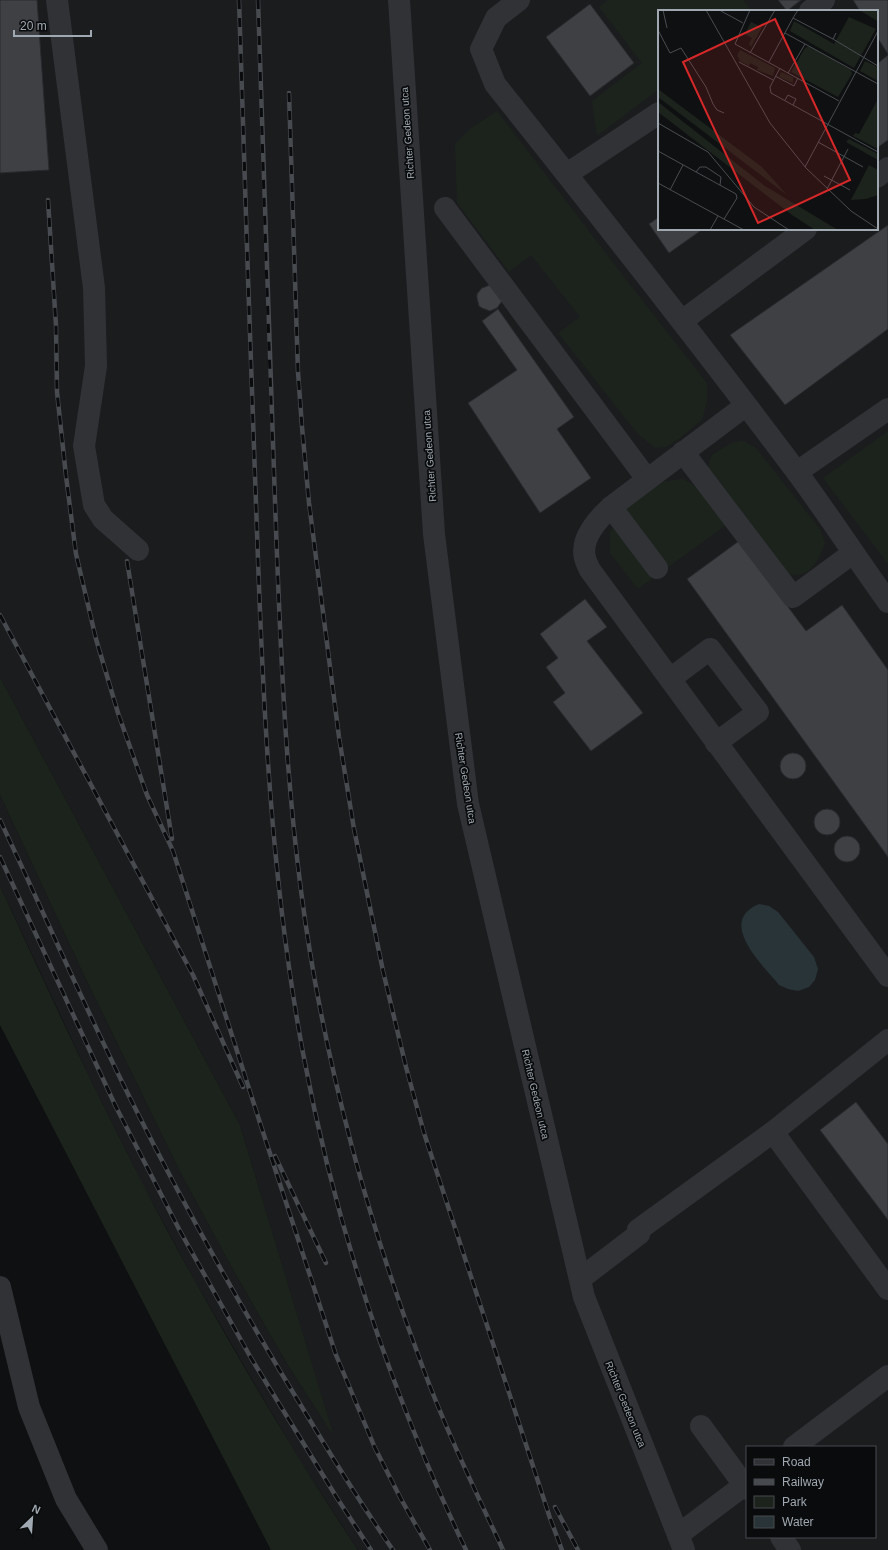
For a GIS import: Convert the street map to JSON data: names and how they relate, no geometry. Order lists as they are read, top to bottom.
{
  "streets": {
    "lane": ["Richter Gedeon utca"]
  },
  "legend": [
    "Road",
    "Railway",
    "Park",
    "Water"
  ],
  "scale_bar": "20 m",
  "north": "top right"
}
